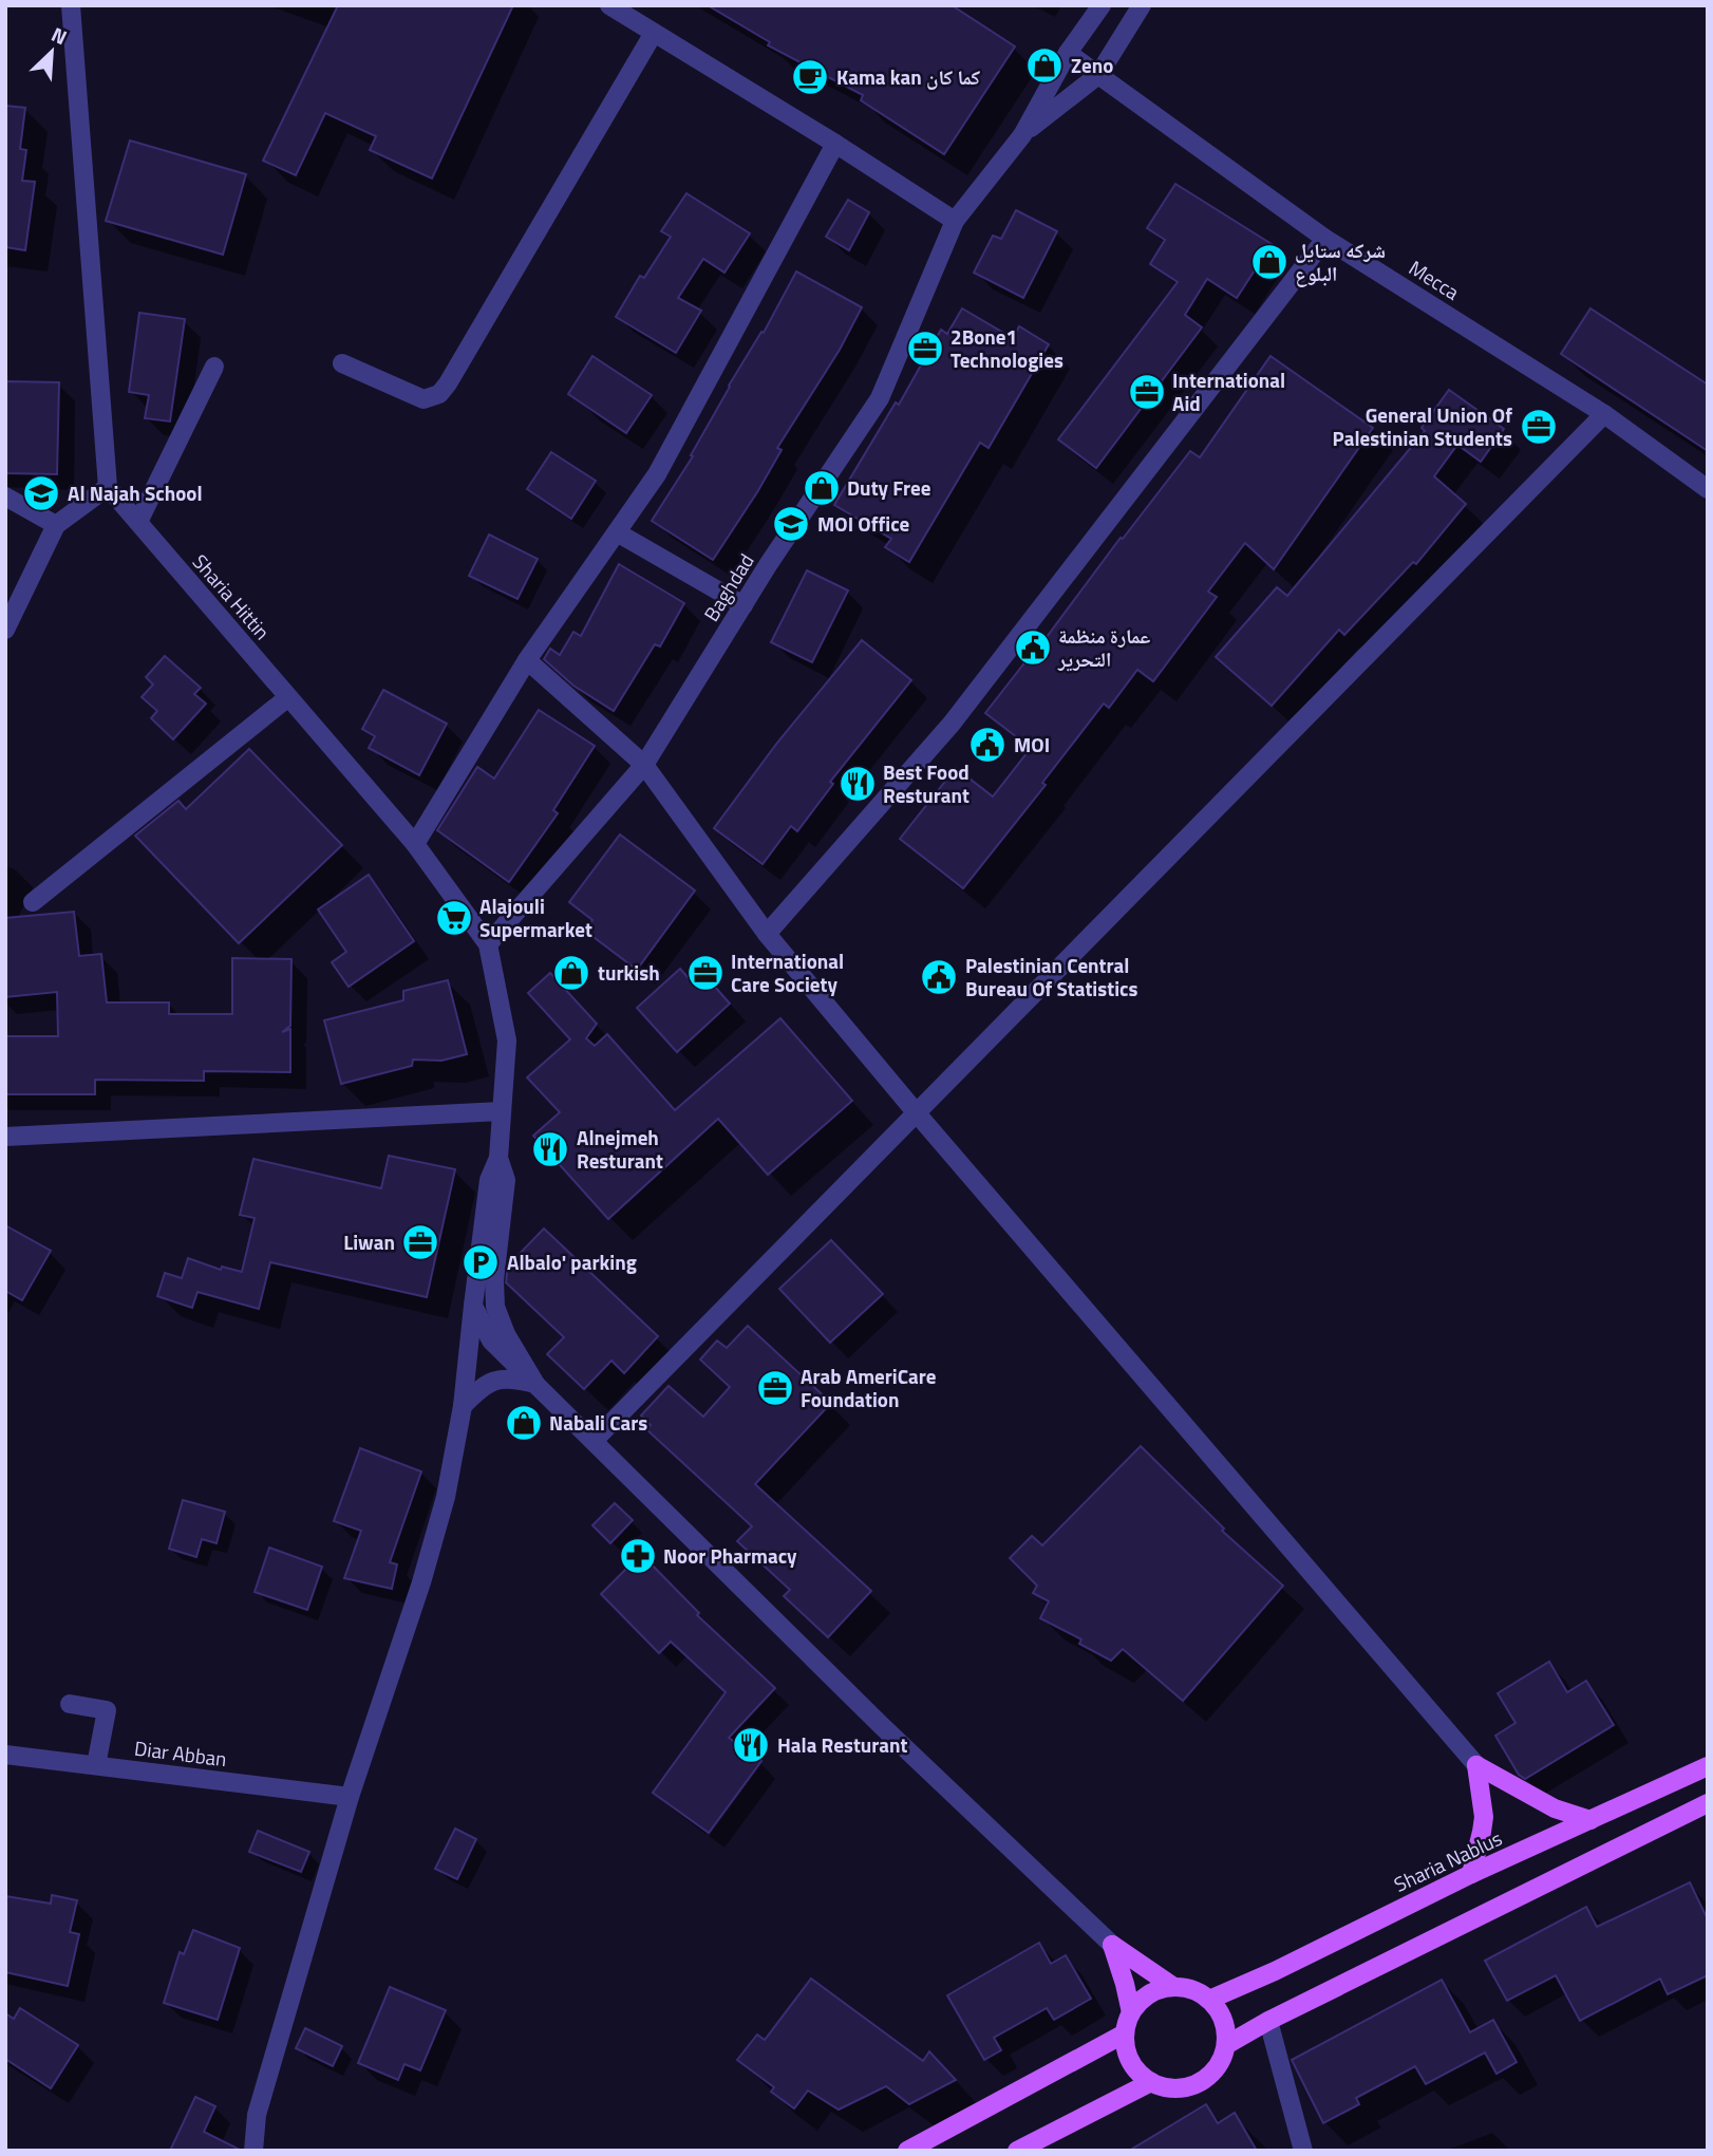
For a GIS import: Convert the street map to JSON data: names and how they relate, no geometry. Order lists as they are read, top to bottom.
{
  "streets": {
    "main road": ["Sharia Nablus"],
    "street": [
      "Mecca",
      "Baghdad",
      "Sharia Hittin",
      "Diar Abban"
    ]
  },
  "crossings": [
    ["Baghdad", "Sharia Hittin"]
  ],
  "places": {
    "shop": [
      "Zeno",
      "شركه ستايل البلوع",
      "Duty Free",
      "turkish",
      "Nabali Cars"
    ],
    "cafe": ["Kama kan كما كان"],
    "office": [
      "2Bone1 Technologies",
      "International Aid",
      "General Union Of Palestinian Students",
      "International Care Society",
      "Liwan",
      "Arab AmeriCare Foundation"
    ],
    "school or university": ["Al Najah School", "MOI Office"],
    "public building": ["عمارة منظمة التحرير", "MOI", "Palestinian Central Bureau Of Statistics"],
    "restaurant": ["Best Food Resturant", "Alnejmeh Resturant", "Hala Resturant"],
    "supermarket": ["Alajouli Supermarket"],
    "parking": ["Albalo' parking"],
    "pharmacy": ["Noor Pharmacy"]
  },
  "north": "top right"
}
